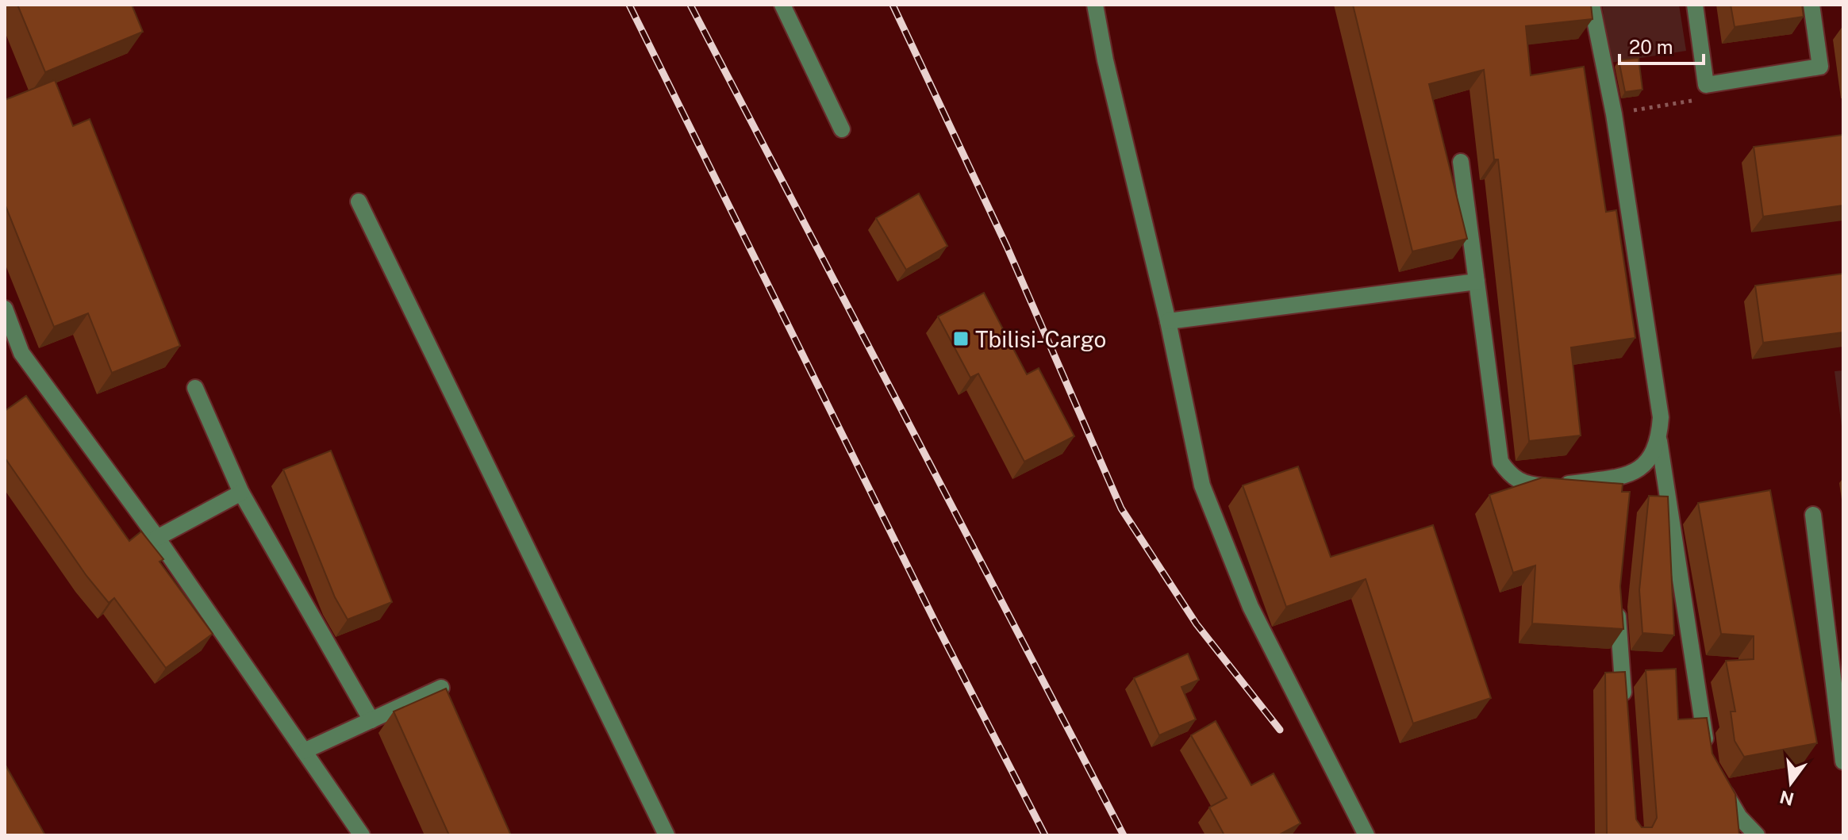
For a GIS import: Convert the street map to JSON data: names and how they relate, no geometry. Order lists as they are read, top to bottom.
{
  "places": {
    "transit": ["Tbilisi-Cargo"]
  },
  "scale_bar": "20 m",
  "north": "bottom"
}
